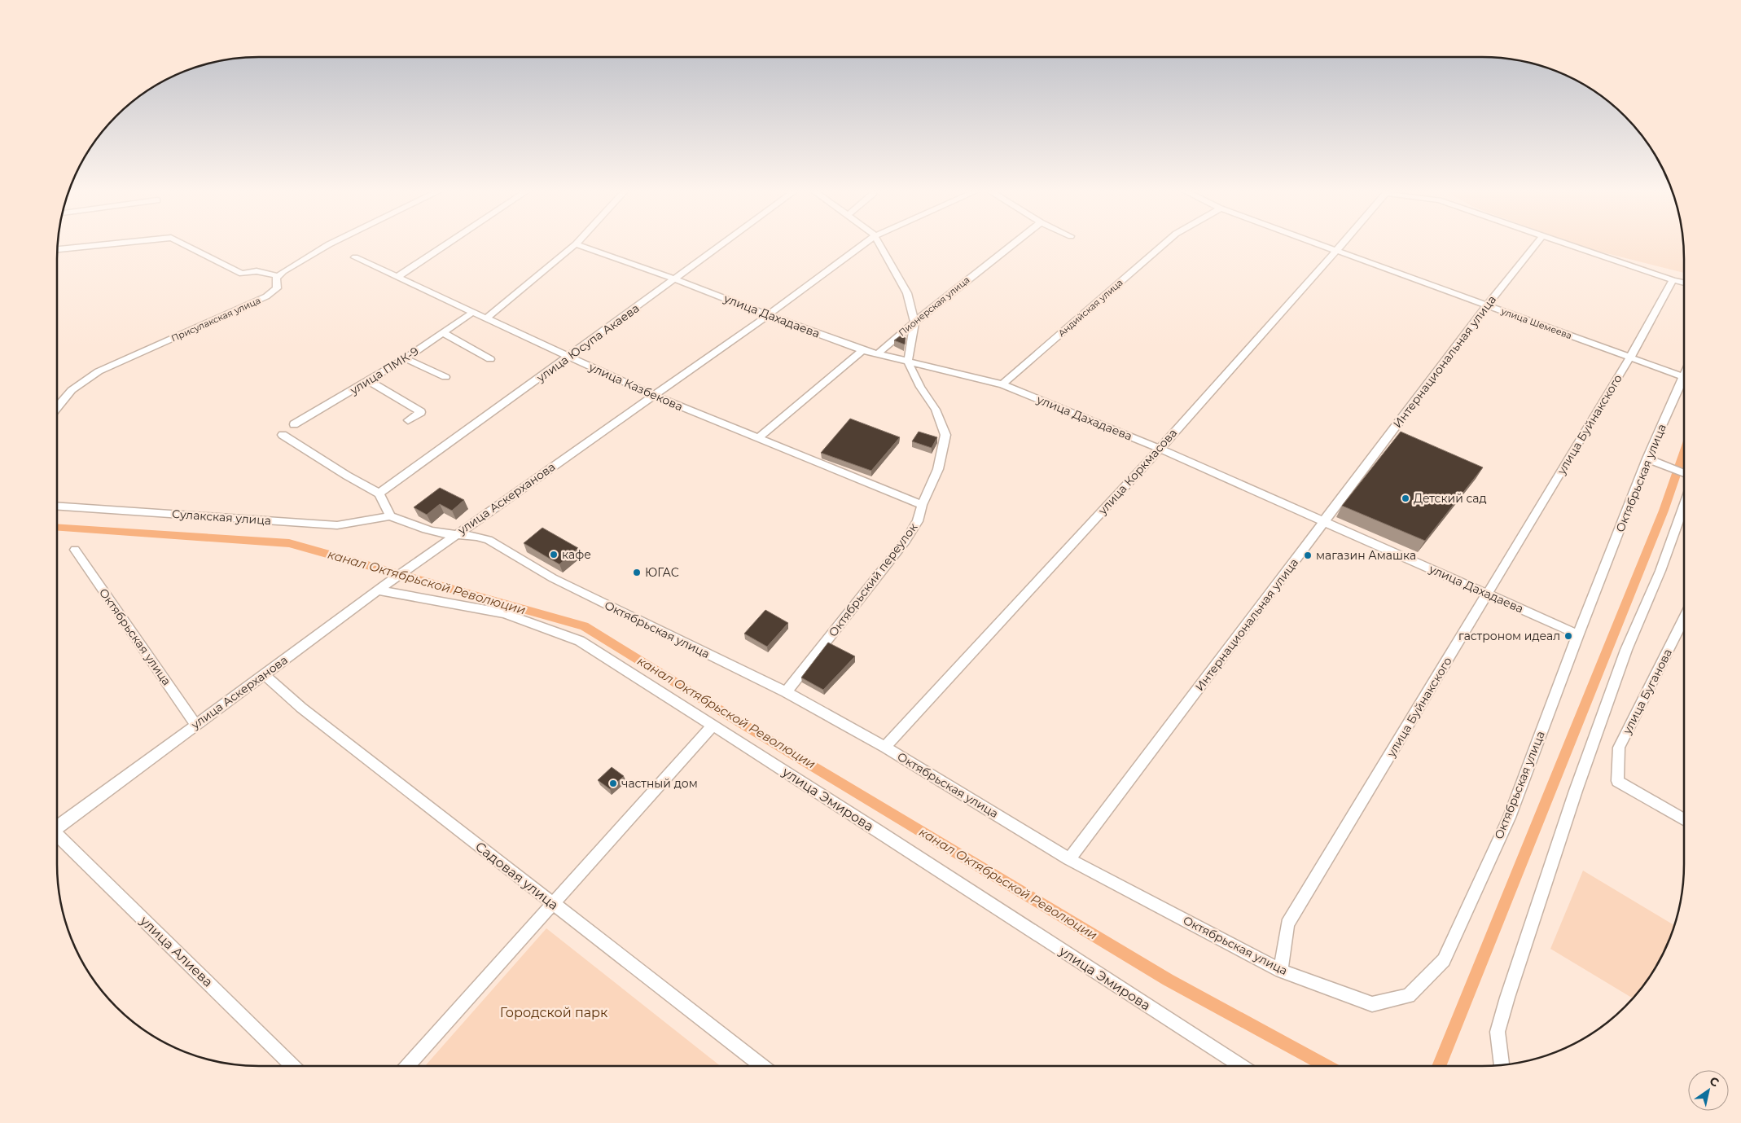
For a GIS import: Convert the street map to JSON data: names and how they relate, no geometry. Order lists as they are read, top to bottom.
{
  "streets": {
    "street": [
      "Пионерская улица",
      "Андийская улица",
      "улица Дахадаева",
      "Присулакская улица",
      "улица Шемеева",
      "улица Юсупа Акаева",
      "Интернациональная улица",
      "улица ПМК-9",
      "улица Казбекова",
      "улица Буйнакского",
      "улица Коркмасова",
      "Октябрьская улица",
      "улица Аскерханова",
      "Сулакская улица",
      "Октябрьский переулок",
      "улица Буганова",
      "улица Эмирова",
      "Садовая улица",
      "улица Алиева"
    ]
  },
  "crossings": [
    ["Пионерская улица", "улица Дахадаева"],
    ["Андийская улица", "улица Дахадаева"],
    ["улица Дахадаева", "улица Юсупа Акаева"],
    ["улица Дахадаева", "Интернациональная улица"],
    ["улица Дахадаева", "улица Буйнакского"],
    ["улица Дахадаева", "улица Коркмасова"],
    ["улица Дахадаева", "Октябрьская улица"],
    ["улица Дахадаева", "улица Аскерханова"],
    ["улица Дахадаева", "Октябрьский переулок"],
    ["улица Шемеева", "Интернациональная улица"],
    ["улица Шемеева", "улица Буйнакского"],
    ["улица Шемеева", "улица Коркмасова"],
    ["улица Шемеева", "Октябрьская улица"],
    ["улица Юсупа Акаева", "улица Казбекова"],
    ["Интернациональная улица", "Октябрьская улица"],
    ["улица ПМК-9", "улица Казбекова"],
    ["улица Казбекова", "улица Аскерханова"],
    ["улица Казбекова", "Октябрьский переулок"],
    ["улица Буйнакского", "Октябрьская улица"],
    ["улица Коркмасова", "Октябрьская улица"],
    ["Октябрьская улица", "улица Аскерханова"],
    ["Октябрьская улица", "Сулакская улица"],
    ["Октябрьская улица", "Октябрьский переулок"],
    ["улица Аскерханова", "улица Эмирова"],
    ["улица Аскерханова", "Садовая улица"]
  ],
  "water": ["канал Октябрьской Революции"],
  "parks": ["Городской парк"],
  "places": [
    "Детский сад",
    "кафе",
    "магазин Амашка",
    "ЮГАС",
    "гастроном идеал",
    "частный дом"
  ],
  "north": "top right"
}
